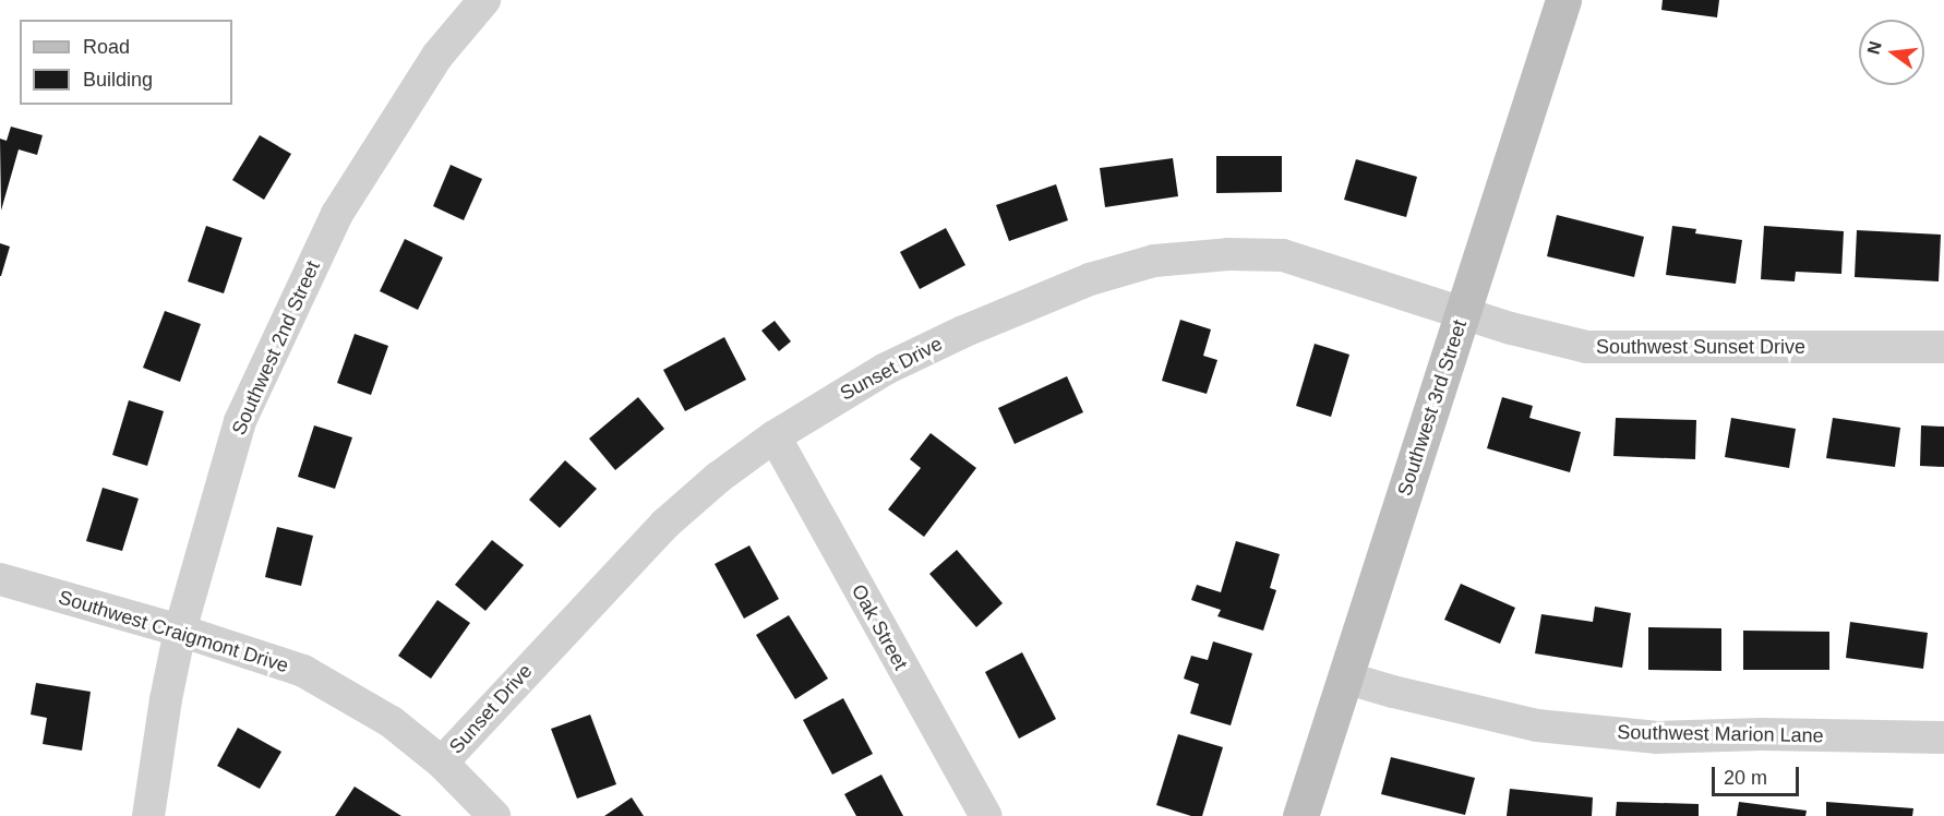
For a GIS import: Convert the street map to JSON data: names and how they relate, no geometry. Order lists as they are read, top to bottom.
{
  "streets": {
    "main road": ["Southwest 3rd Street"],
    "street": [
      "Southwest Sunset Drive",
      "Southwest 2nd Street",
      "Sunset Drive",
      "Oak Street",
      "Southwest Craigmont Drive",
      "Southwest Marion Lane"
    ]
  },
  "crossings": [
    ["Southwest Sunset Drive", "Sunset Drive"],
    ["Southwest Sunset Drive", "Southwest 3rd Street"],
    ["Southwest 2nd Street", "Southwest Craigmont Drive"],
    ["Sunset Drive", "Southwest 3rd Street"],
    ["Sunset Drive", "Oak Street"],
    ["Sunset Drive", "Southwest Craigmont Drive"],
    ["Southwest 3rd Street", "Southwest Marion Lane"]
  ],
  "legend": ["Road", "Building"],
  "scale_bar": "20 m",
  "north": "left"
}
